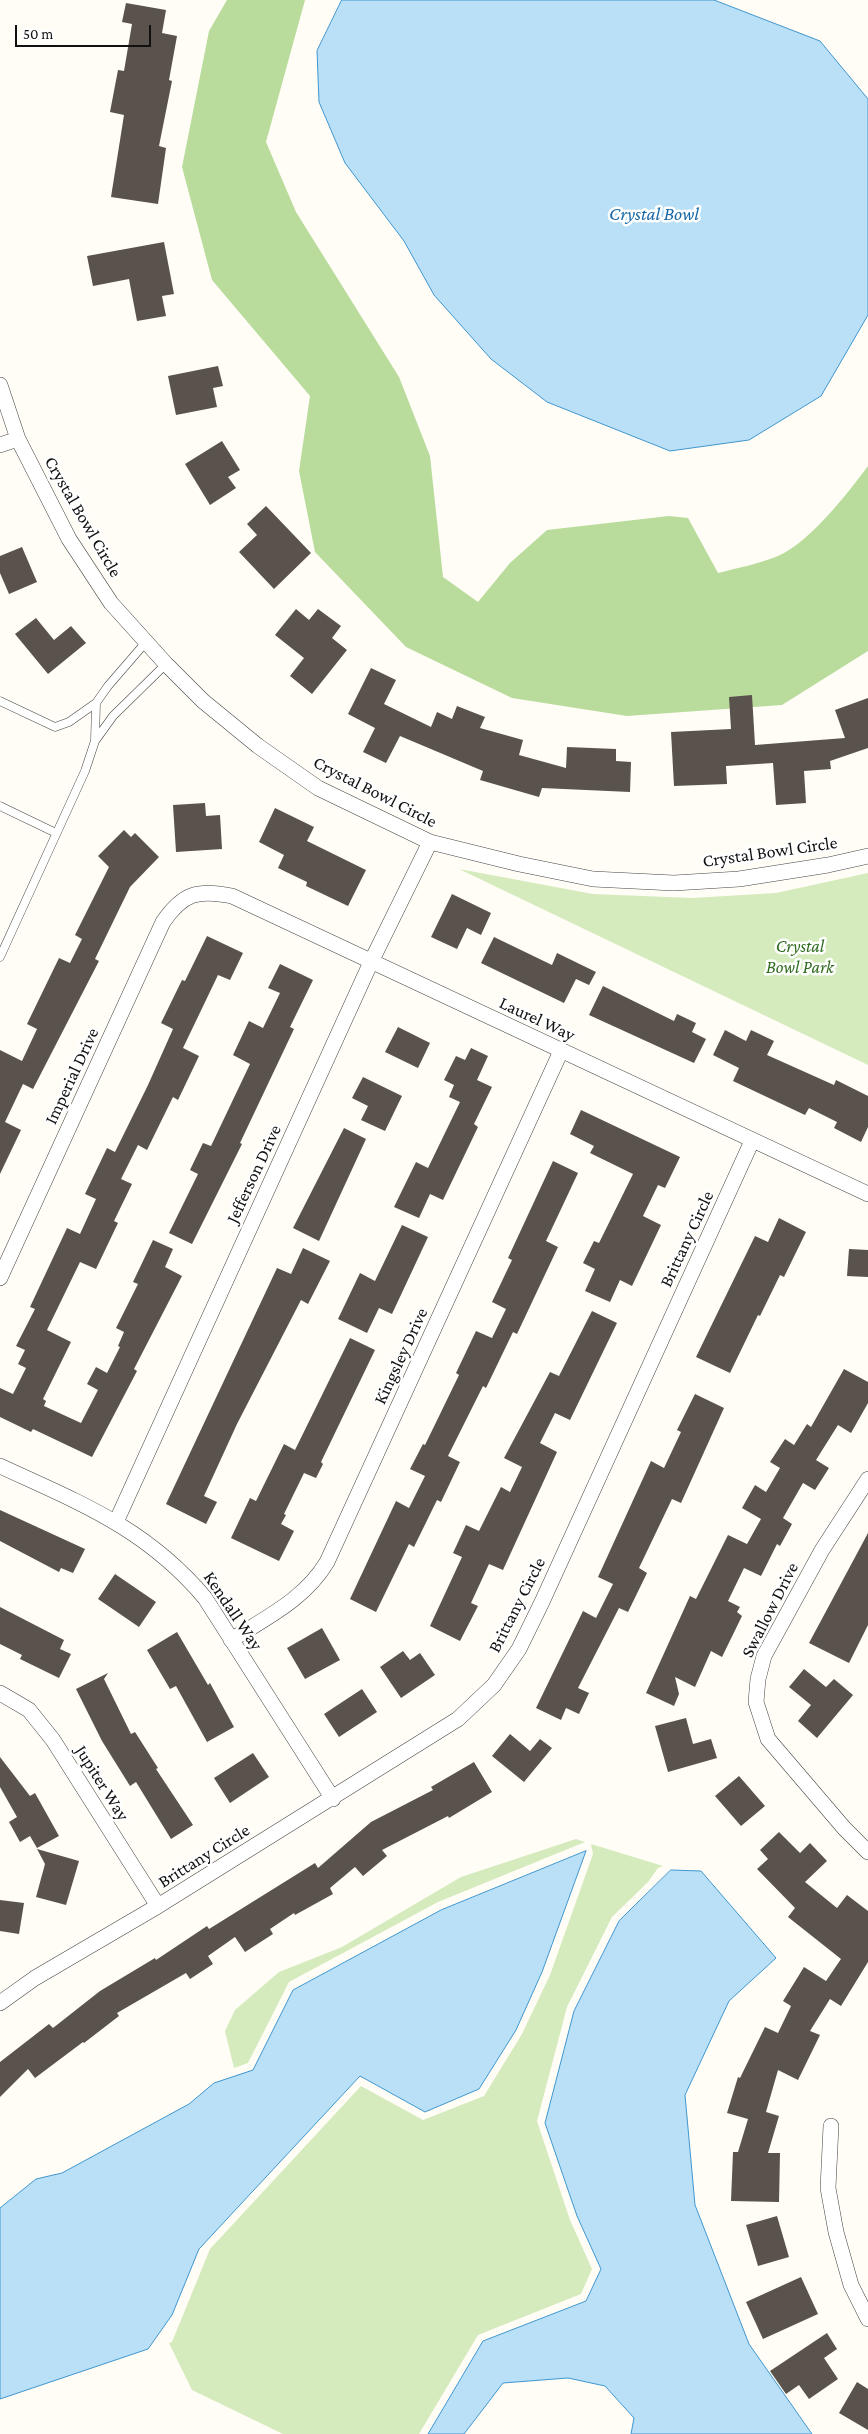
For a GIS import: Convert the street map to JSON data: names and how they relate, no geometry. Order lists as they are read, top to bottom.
{
  "streets": {
    "street": [
      "Crystal Bowl Circle",
      "Laurel Way",
      "Imperial Drive",
      "Jefferson Drive",
      "Brittany Circle",
      "Kingsley Drive",
      "Swallow Drive",
      "Kendall Way",
      "Jupiter Way"
    ]
  },
  "crossings": [
    ["Crystal Bowl Circle", "Jefferson Drive"],
    ["Laurel Way", "Imperial Drive"],
    ["Laurel Way", "Jefferson Drive"],
    ["Laurel Way", "Brittany Circle"],
    ["Laurel Way", "Kingsley Drive"],
    ["Jefferson Drive", "Kendall Way"],
    ["Brittany Circle", "Kendall Way"],
    ["Brittany Circle", "Jupiter Way"],
    ["Kingsley Drive", "Kendall Way"]
  ],
  "water": ["Crystal Bowl"],
  "parks": ["Crystal Bowl Park"],
  "scale_bar": "50 m"
}
